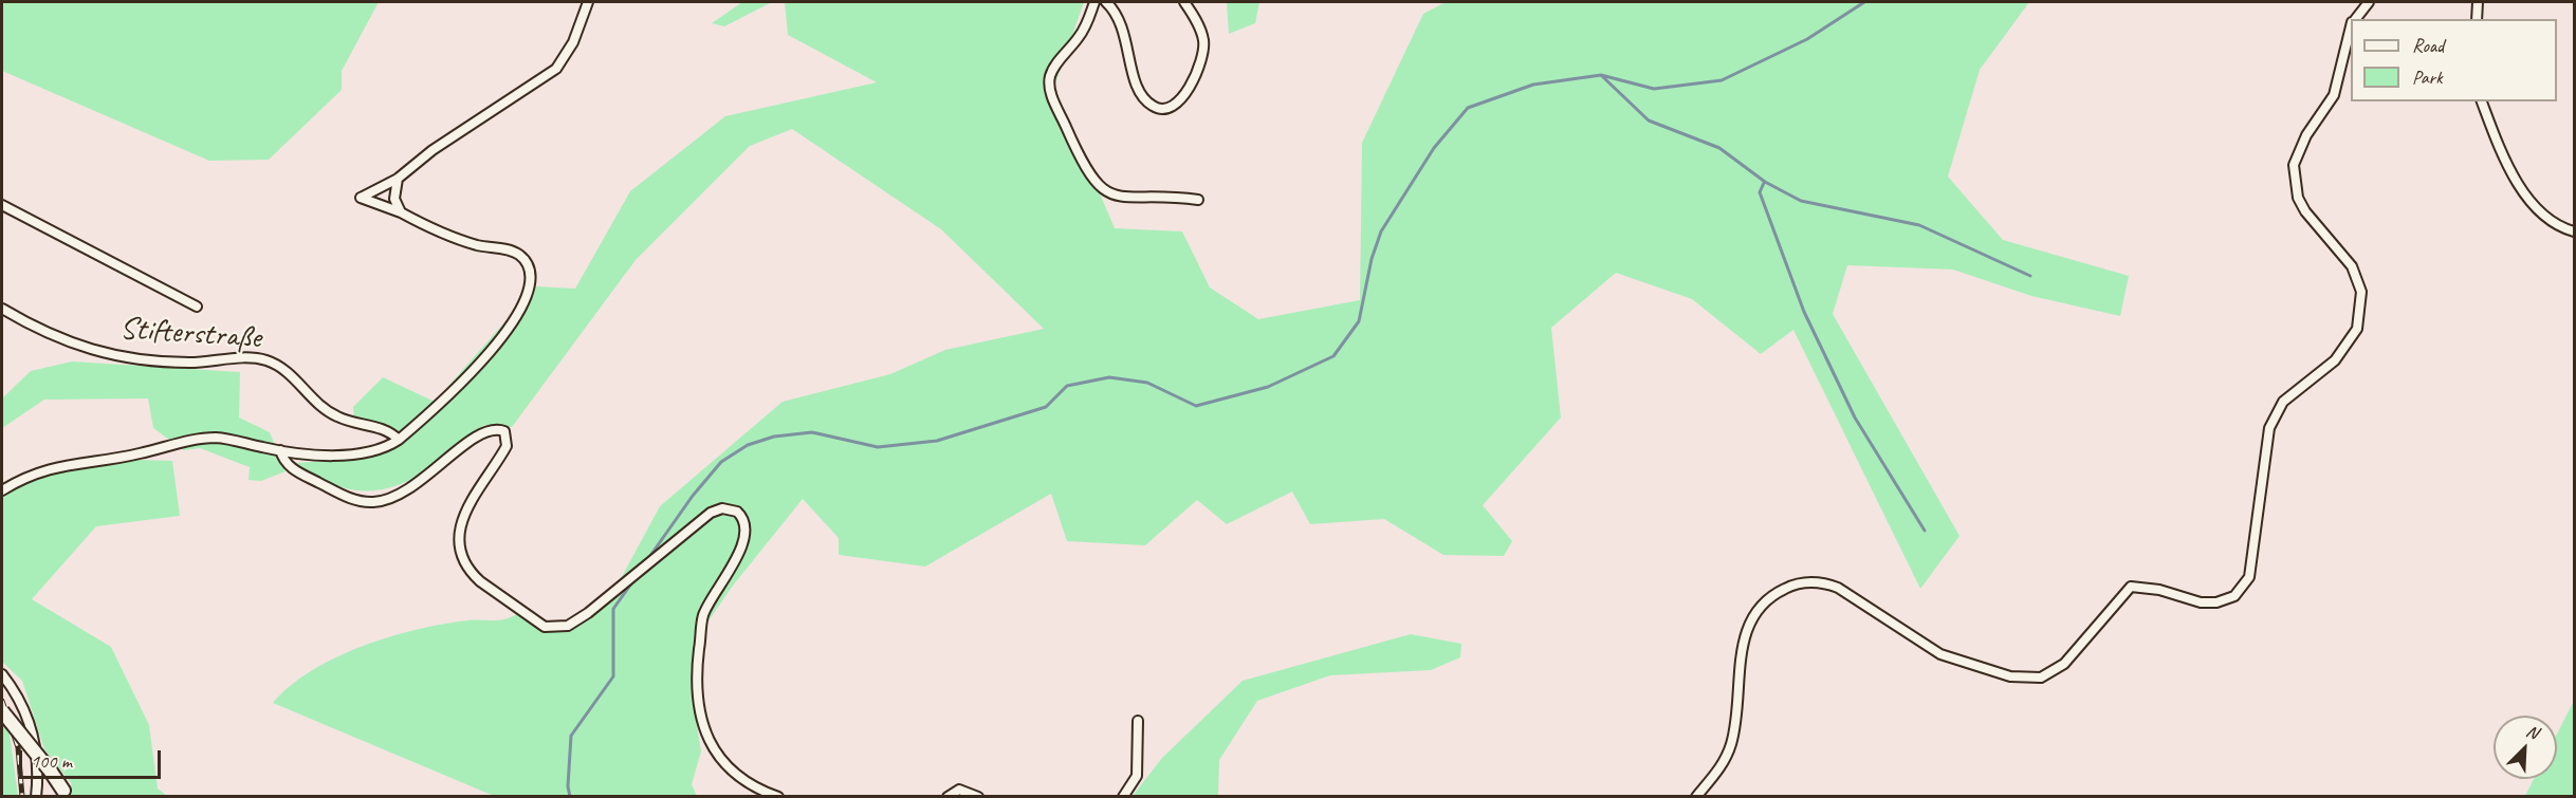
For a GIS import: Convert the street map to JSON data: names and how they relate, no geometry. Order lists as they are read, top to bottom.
{
  "streets": {
    "street": ["Stifterstraße"]
  },
  "legend": ["Road", "Park"],
  "scale_bar": "100 m",
  "north": "top right"
}
